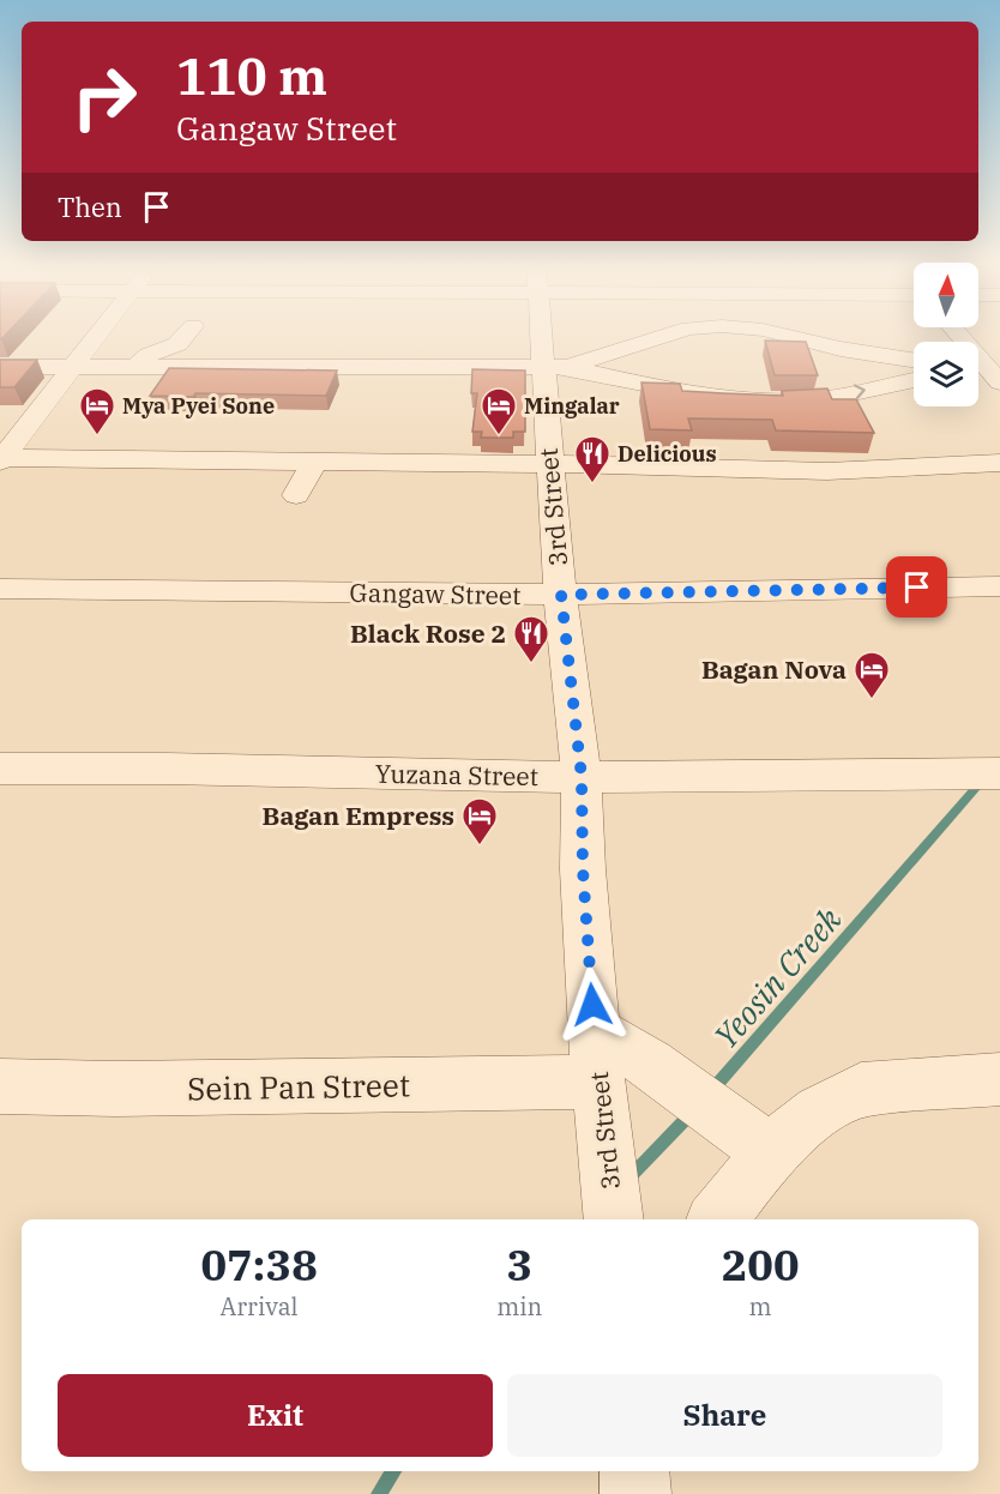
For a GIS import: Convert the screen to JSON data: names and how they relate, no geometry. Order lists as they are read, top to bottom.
{
  "streets": {
    "street": [
      "3rd Street",
      "Gangaw Street",
      "Yuzana Street",
      "Sein Pan Street"
    ]
  },
  "crossings": [
    ["3rd Street", "Gangaw Street"],
    ["3rd Street", "Yuzana Street"],
    ["3rd Street", "Sein Pan Street"]
  ],
  "water": ["Yeosin Creek"],
  "places": {
    "hotel": [
      "Mya Pyei Sone",
      "Mingalar",
      "Bagan Nova",
      "Bagan Empress"
    ],
    "restaurant": ["Delicious", "Black Rose 2"]
  },
  "north": "top",
  "page": {
    "turn": ["110 m", "Gangaw Street"],
    "then": "Then",
    "eta": [
      "07:38",
      "Arrival",
      "3",
      "min",
      "200",
      "m"
    ],
    "buttons": ["Exit", "Share"]
  }
}
